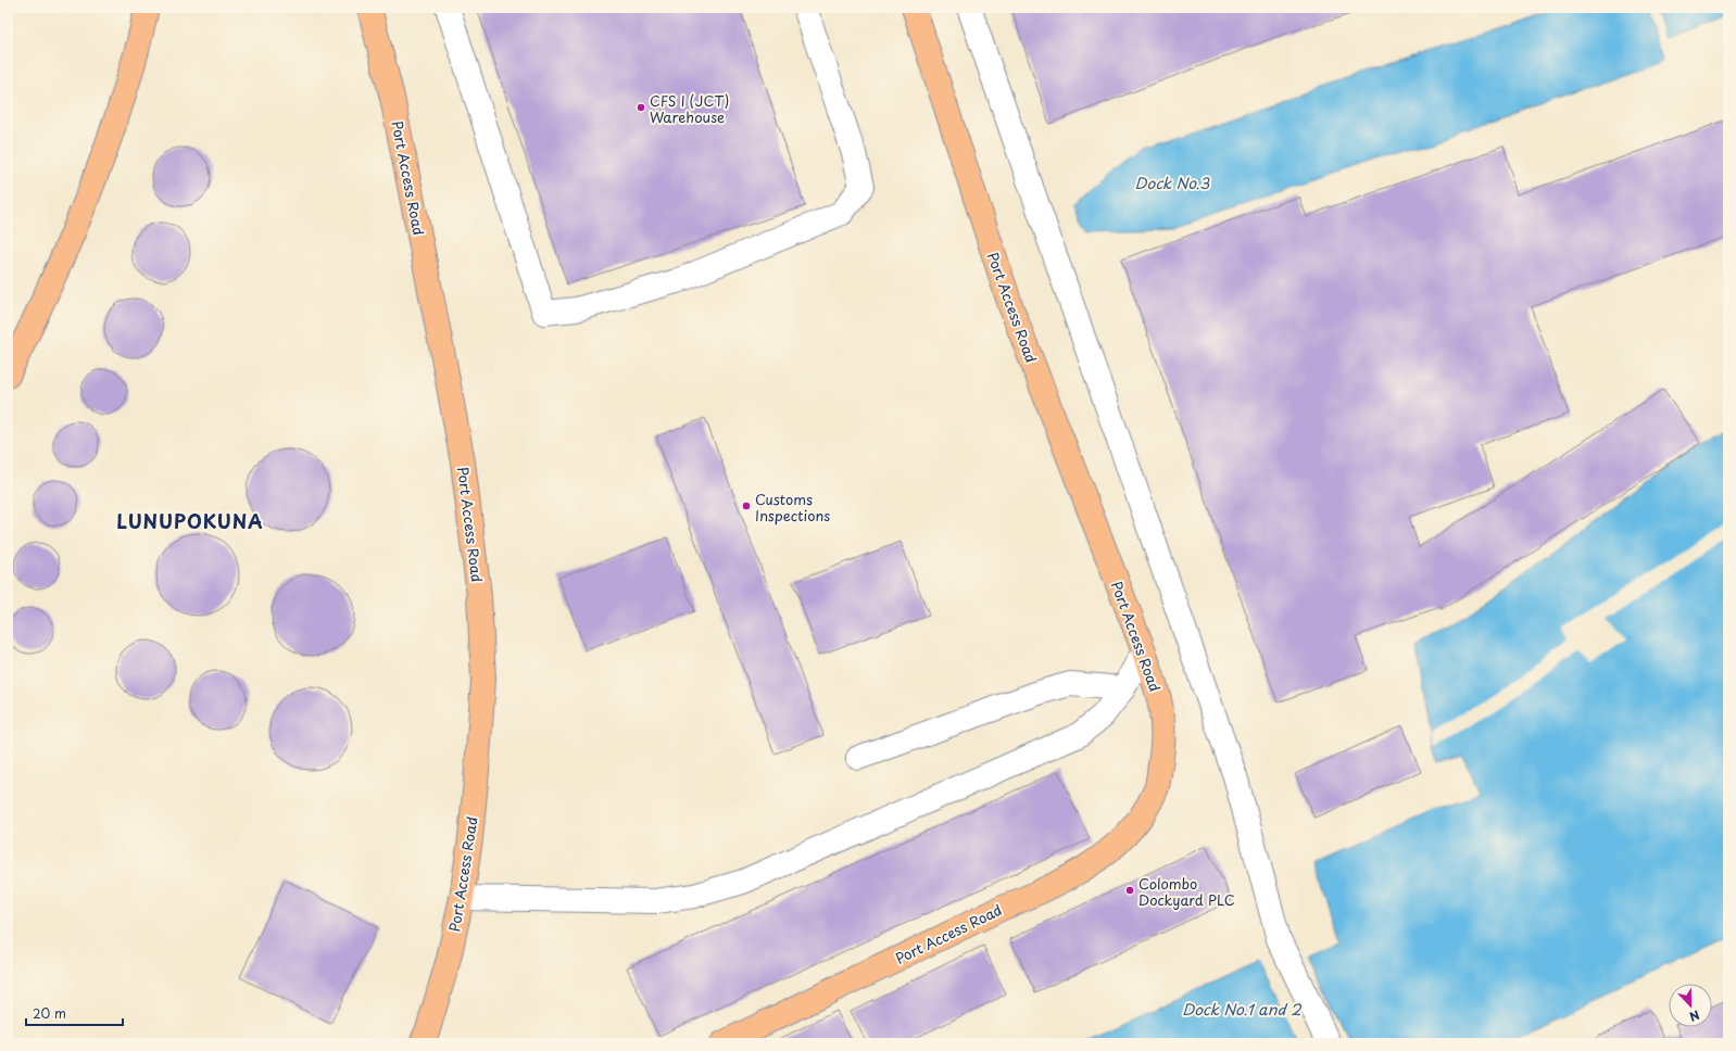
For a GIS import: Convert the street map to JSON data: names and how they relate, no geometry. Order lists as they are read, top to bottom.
{
  "streets": {
    "main road": ["Port Access Road"]
  },
  "districts": ["LUNUPOKUNA"],
  "water": ["Dock No.3", "Dock No.1 and 2"],
  "places": ["CFS I (JCT) Warehouse", "Customs Inspections", "Colombo Dockyard PLC"],
  "scale_bar": "20 m",
  "north": "bottom"
}
